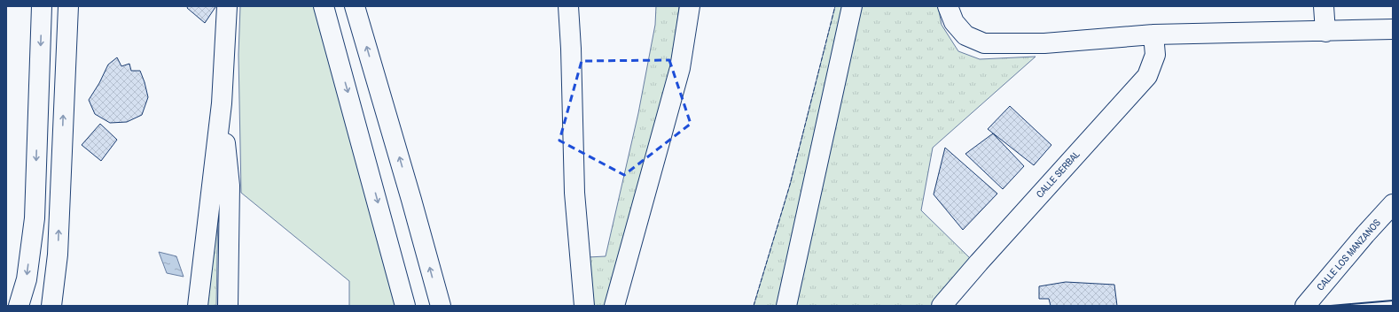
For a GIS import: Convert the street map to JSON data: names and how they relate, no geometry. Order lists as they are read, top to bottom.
{
  "streets": {
    "street": ["CALLE SERBAL", "CALLE LOS MANZANOS"]
  }
}
